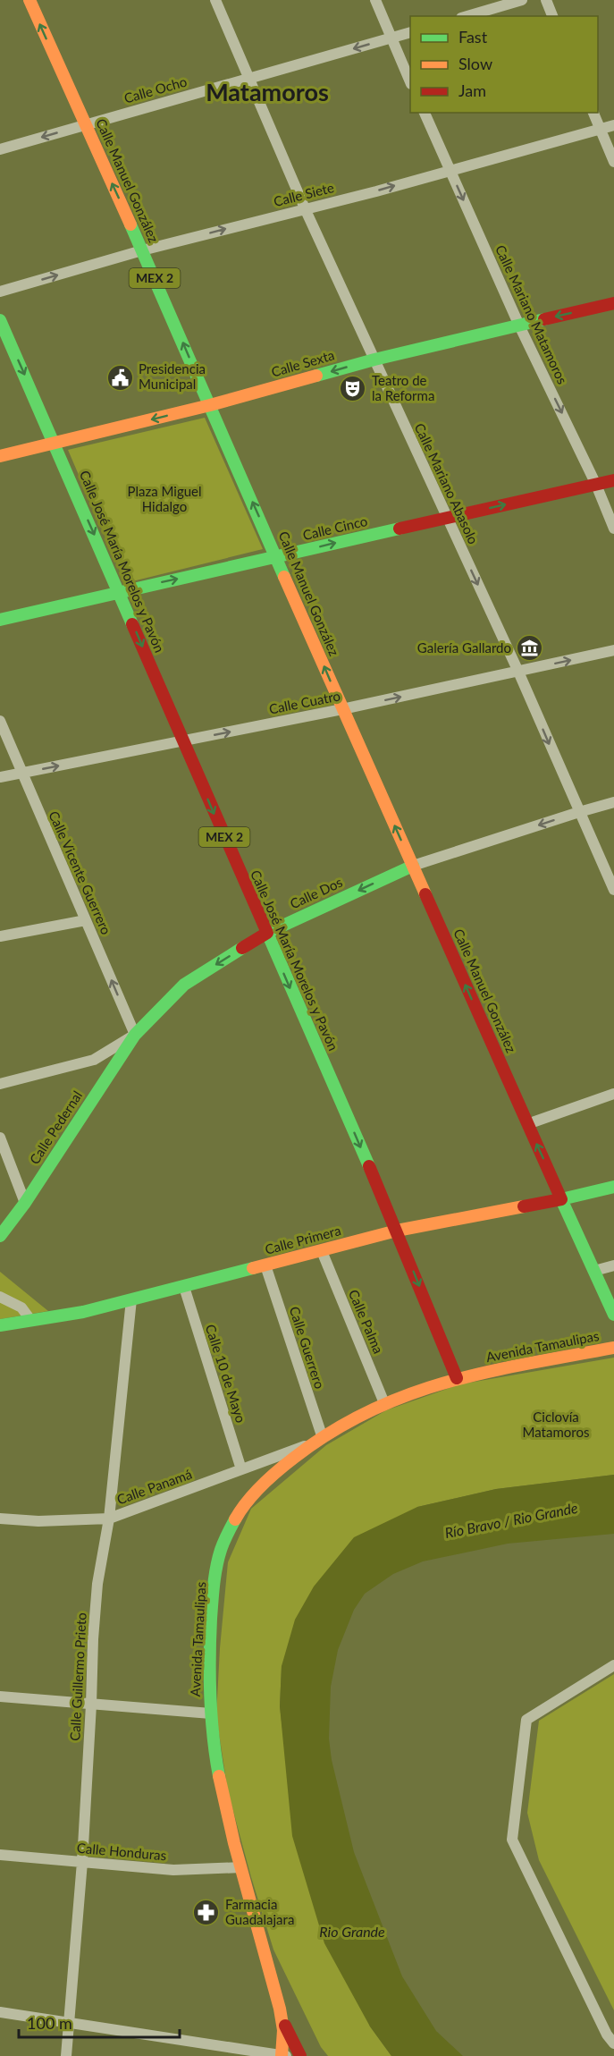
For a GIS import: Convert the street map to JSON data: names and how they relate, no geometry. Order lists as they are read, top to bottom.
{
  "streets": {
    "main road": [
      "Calle Manuel González",
      "MEX 2",
      "Calle Sexta",
      "Calle Cinco",
      "Calle José María Morelos y Pavón",
      "Calle Dos",
      "Calle Pedernal",
      "Calle Primera",
      "Avenida Tamaulipas"
    ],
    "street": [
      "Calle Ocho",
      "Calle Siete",
      "Calle Mariano Matamoros",
      "Calle Mariano Abasolo",
      "Calle Cuatro",
      "Calle Vicente Guerrero",
      "Calle Palma",
      "Calle Guerrero",
      "Calle 10 de Mayo",
      "Calle Panamá",
      "Calle Guillermo Prieto",
      "Calle Honduras"
    ]
  },
  "crossings": [
    ["Calle Ocho", "Calle Manuel González"],
    ["Calle Ocho", "Calle Mariano Abasolo"],
    ["Calle Manuel González", "Calle Siete"],
    ["Calle Manuel González", "Calle Sexta"],
    ["Calle Manuel González", "Calle Cinco"],
    ["Calle Manuel González", "Calle Cuatro"],
    ["Calle Manuel González", "Calle Dos"],
    ["Calle Manuel González", "Calle Primera"],
    ["Calle Siete", "Calle Mariano Matamoros"],
    ["Calle Siete", "Calle Mariano Abasolo"],
    ["Calle Mariano Matamoros", "Calle Sexta"],
    ["Calle Mariano Matamoros", "Calle Cinco"],
    ["Calle Sexta", "Calle Mariano Abasolo"],
    ["Calle Sexta", "Calle José María Morelos y Pavón"],
    ["Calle Mariano Abasolo", "Calle Cinco"],
    ["Calle Mariano Abasolo", "Calle Cuatro"],
    ["Calle Mariano Abasolo", "Calle Dos"],
    ["Calle Cinco", "Calle José María Morelos y Pavón"],
    ["Calle José María Morelos y Pavón", "Calle Cuatro"],
    ["Calle José María Morelos y Pavón", "Calle Dos"],
    ["Calle José María Morelos y Pavón", "Calle Primera"],
    ["Calle José María Morelos y Pavón", "Avenida Tamaulipas"],
    ["Calle Cuatro", "Calle Vicente Guerrero"],
    ["Calle Vicente Guerrero", "Calle Dos"],
    ["Calle Vicente Guerrero", "Calle Pedernal"],
    ["Calle Dos", "Calle Pedernal"],
    ["Calle Primera", "Calle Palma"],
    ["Calle Primera", "Calle Guerrero"],
    ["Calle Primera", "Calle 10 de Mayo"],
    ["Calle Primera", "Calle Guillermo Prieto"],
    ["Calle Palma", "Avenida Tamaulipas"],
    ["Avenida Tamaulipas", "Calle Guerrero"],
    ["Avenida Tamaulipas", "Calle Panamá"],
    ["Avenida Tamaulipas", "Calle Honduras"],
    ["Calle Guerrero", "Calle Panamá"],
    ["Calle 10 de Mayo", "Calle Panamá"],
    ["Calle Panamá", "Calle Guillermo Prieto"],
    ["Calle Guillermo Prieto", "Calle Honduras"]
  ],
  "one_way": [
    "Calle Ocho",
    "Calle Manuel González",
    "Calle Siete",
    "Calle Mariano Matamoros",
    "Calle Sexta",
    "Calle Cinco",
    "Calle José María Morelos y Pavón",
    "Calle Cuatro",
    "Calle Vicente Guerrero",
    "Calle Dos"
  ],
  "districts": ["Matamoros"],
  "water": ["Río Bravo / Rio Grande", "Rio Grande"],
  "parks": ["Plaza Miguel Hidalgo", "Ciclovía Matamoros"],
  "places": {
    "public building": ["Presidencia Municipal"],
    "theatre": ["Teatro de la Reforma"],
    "museum": ["Galería Gallardo"],
    "pharmacy": ["Farmacia Guadalajara"]
  },
  "legend": ["Fast", "Slow", "Jam"],
  "scale_bar": "100 m"
}
